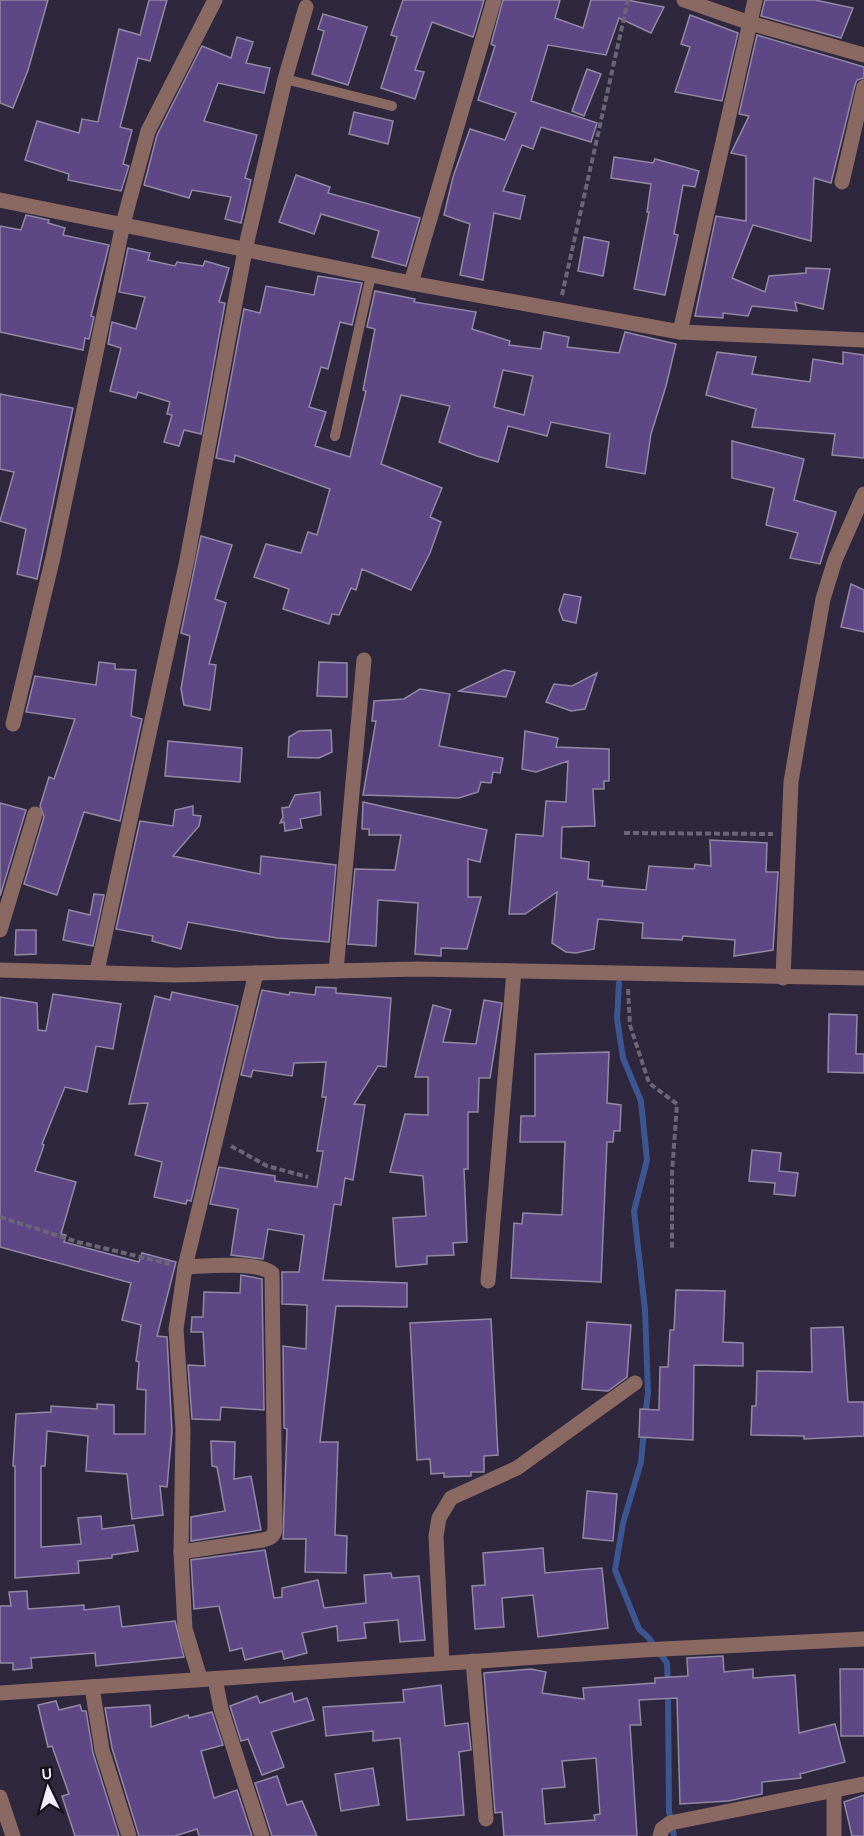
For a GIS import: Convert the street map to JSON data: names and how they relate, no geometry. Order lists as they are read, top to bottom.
{
  "north": "top"
}
